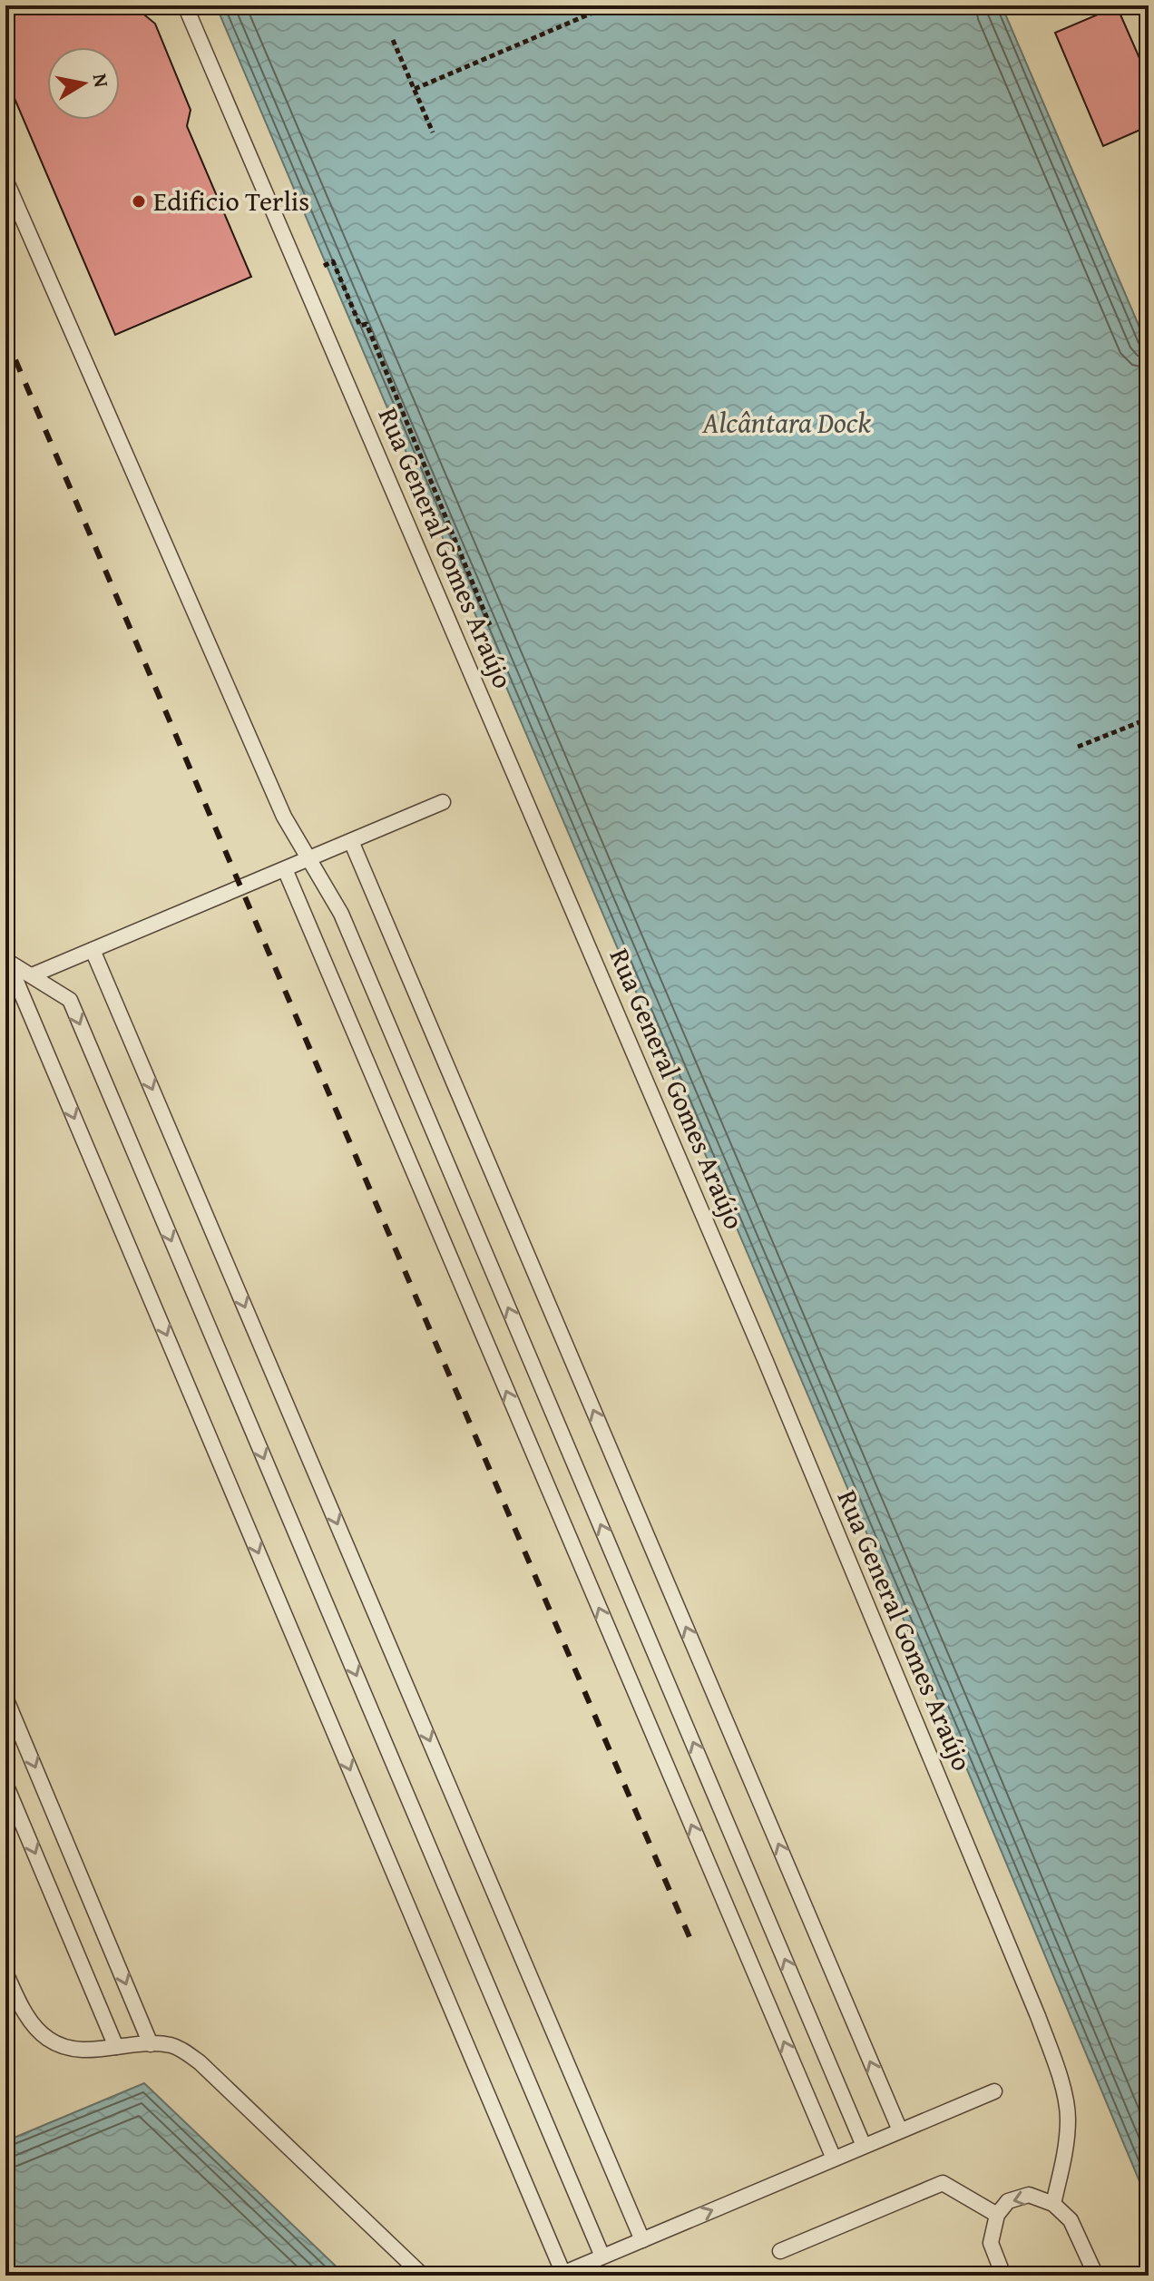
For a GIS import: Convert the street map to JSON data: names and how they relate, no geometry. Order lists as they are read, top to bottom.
{
  "streets": {
    "lane": ["Rua General Gomes Araújo"]
  },
  "water": ["Alcântara Dock"],
  "places": ["Edificio Terlis"],
  "north": "right"
}
